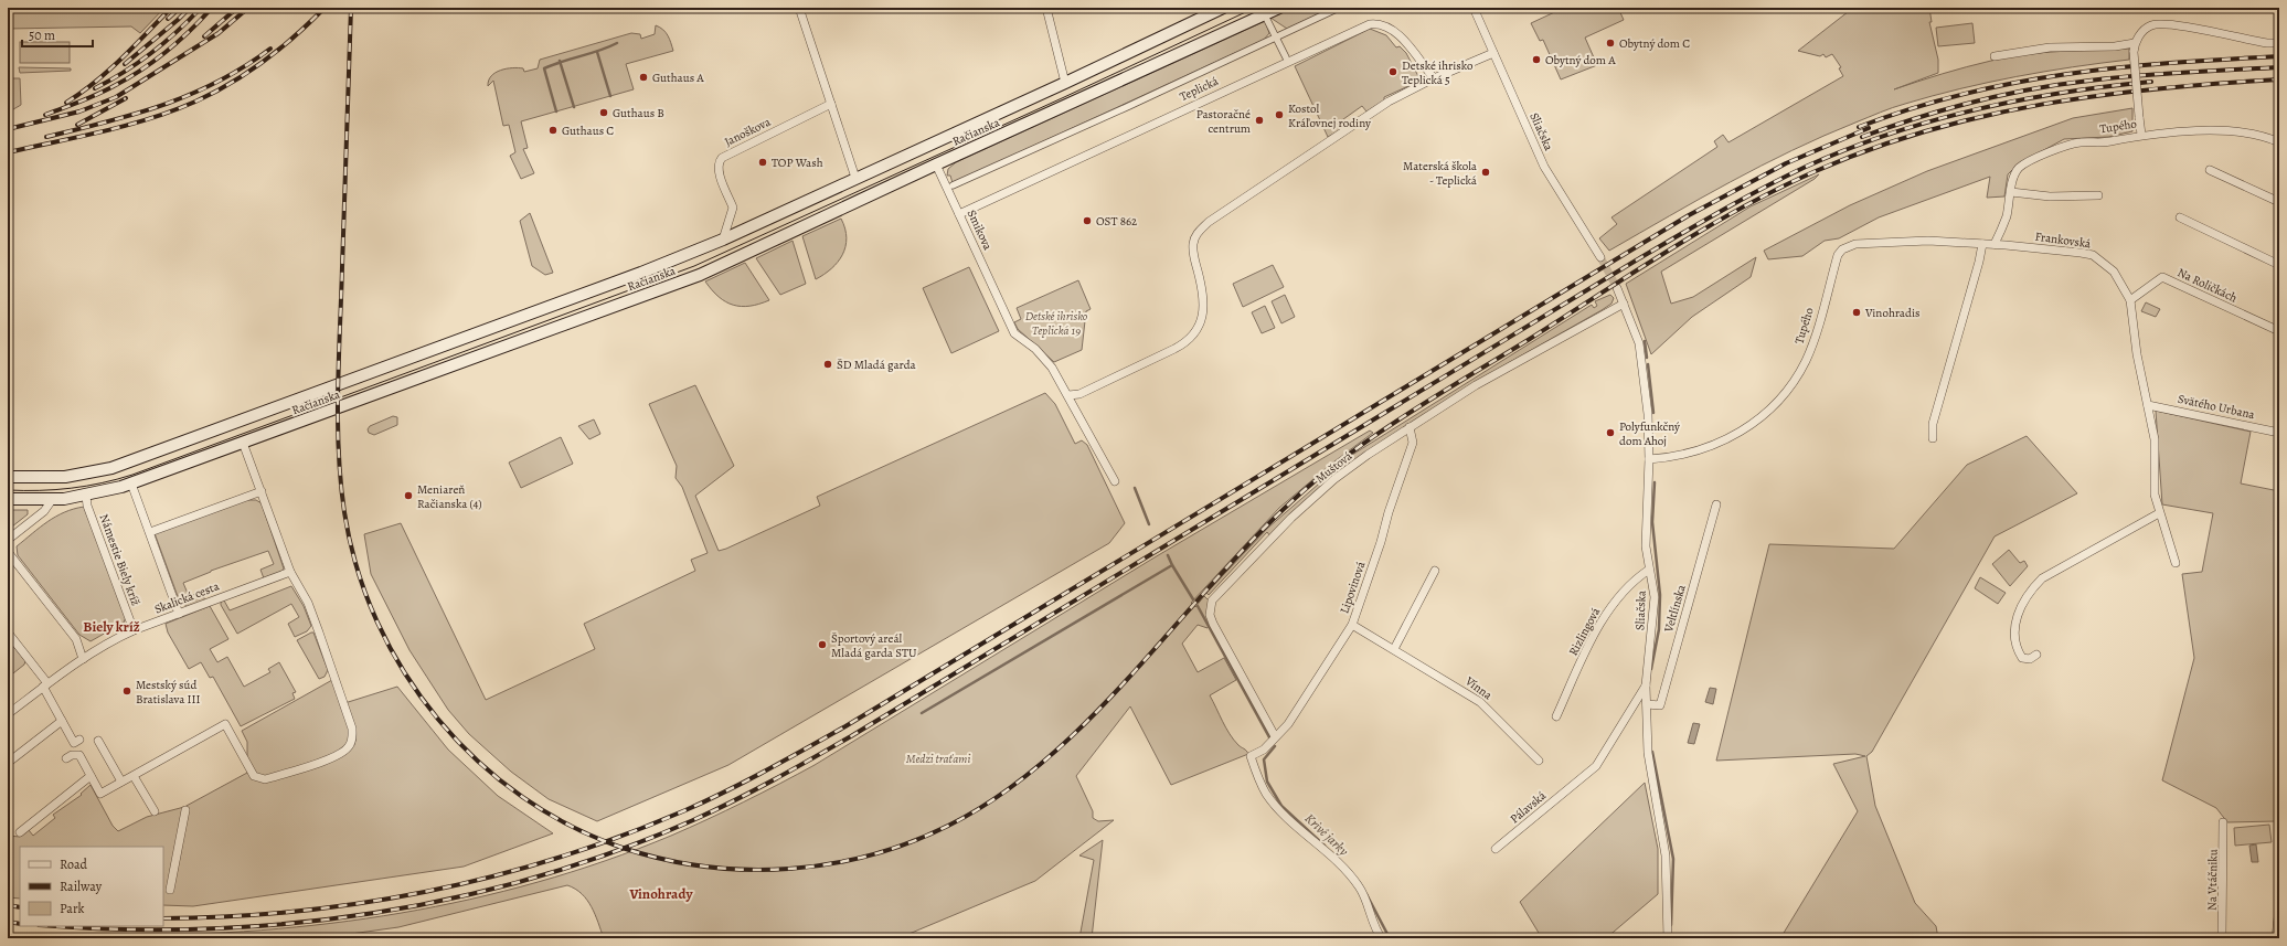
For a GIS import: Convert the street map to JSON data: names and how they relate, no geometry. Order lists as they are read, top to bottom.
{
  "streets": {
    "main road": ["Račianska"],
    "street": [
      "Teplická",
      "Tupého",
      "Janoškova",
      "Sliačska",
      "Smikova",
      "Frankovská",
      "Na Roličkách",
      "Svätého Urbana",
      "Muštová",
      "Námestie Biely kríž",
      "Lipovinová",
      "Skalická cesta",
      "Veltlínska",
      "Rizlingová",
      "Vínna",
      "Pálavská",
      "Na Vtáčniku"
    ]
  },
  "crossings": [
    ["Teplická", "Smikova"],
    ["Tupého", "Sliačska"],
    ["Tupého", "Frankovská"],
    ["Janoškova", "Račianska"],
    ["Račianska", "Smikova"],
    ["Račianska", "Námestie Biely kríž"],
    ["Sliačska", "Muštová"],
    ["Sliačska", "Veltlínska"],
    ["Sliačska", "Rizlingová"],
    ["Sliačska", "Pálavská"],
    ["Frankovská", "Na Roličkách"],
    ["Frankovská", "Svätého Urbana"],
    ["Muštová", "Lipovinová"],
    ["Námestie Biely kríž", "Skalická cesta"],
    ["Lipovinová", "Vínna"]
  ],
  "districts": ["Biely kríž", "Vinohrady"],
  "water": ["Krivé jarky"],
  "parks": ["Detské ihrisko Teplická 19", "Medzi traťami"],
  "places": [
    "Obytný dom C",
    "Obytný dom A",
    "Detské ihrisko Teplická 5",
    "Guthaus A",
    "Guthaus B",
    "Kostol Kráľovnej rodiny",
    "Pastoračné centrum",
    "Guthaus C",
    "TOP Wash",
    "Materská škola - Teplická",
    "OST 862",
    "Vinohradis",
    "ŠD Mladá garda",
    "Polyfunkčný dom Ahoj",
    "Meniareň Račianska (4)",
    "Športový areál Mladá garda STU",
    "Mestský súd Bratislava III"
  ],
  "legend": ["Road", "Railway", "Park"],
  "scale_bar": "50 m"
}
